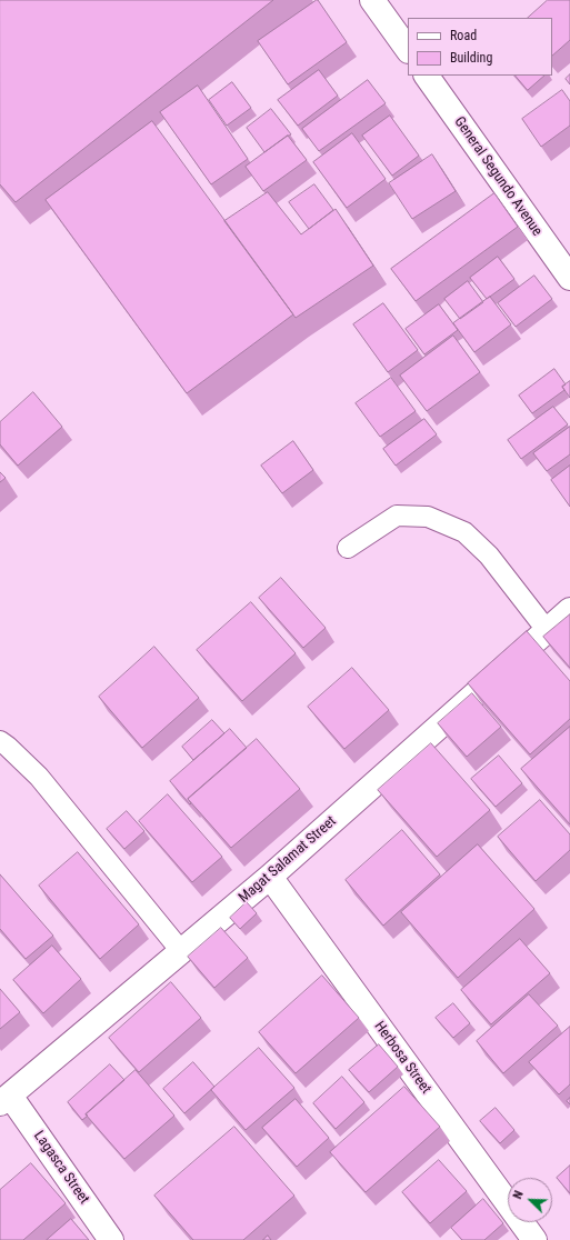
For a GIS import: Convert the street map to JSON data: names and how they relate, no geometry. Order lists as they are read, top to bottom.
{
  "streets": {
    "main road": [
      "General Segundo Avenue",
      "Magat Salamat Street",
      "Herbosa Street",
      "Lagasca Street"
    ]
  },
  "crossings": [
    ["Magat Salamat Street", "Herbosa Street"],
    ["Magat Salamat Street", "Lagasca Street"]
  ],
  "legend": ["Road", "Building"],
  "north": "top left"
}
